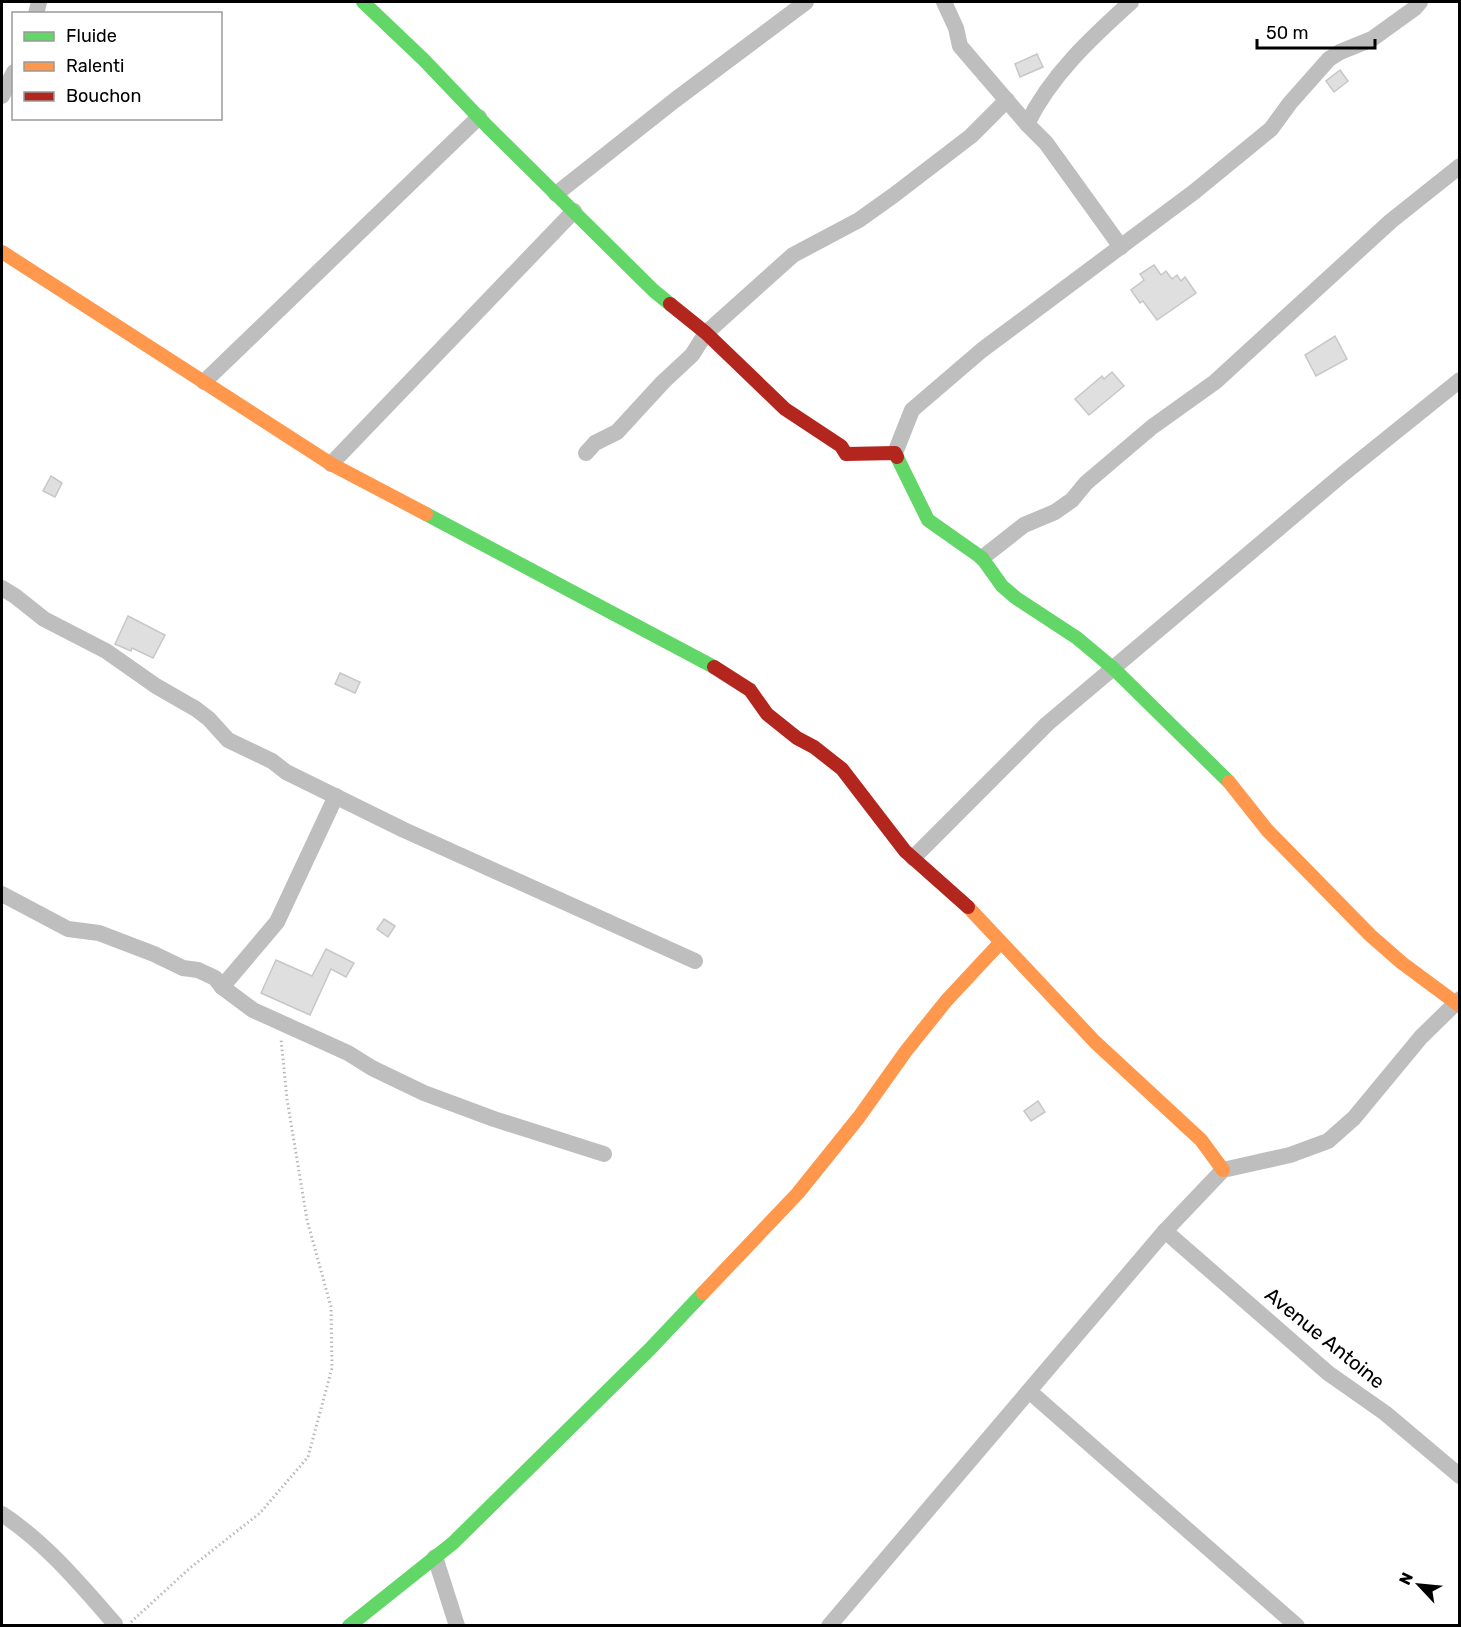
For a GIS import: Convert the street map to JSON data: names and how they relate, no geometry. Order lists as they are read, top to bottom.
{
  "streets": {
    "street": ["Avenue Antoine"]
  },
  "legend": ["Fluide", "Ralenti", "Bouchon"],
  "scale_bar": "50 m",
  "north": "top left"
}
